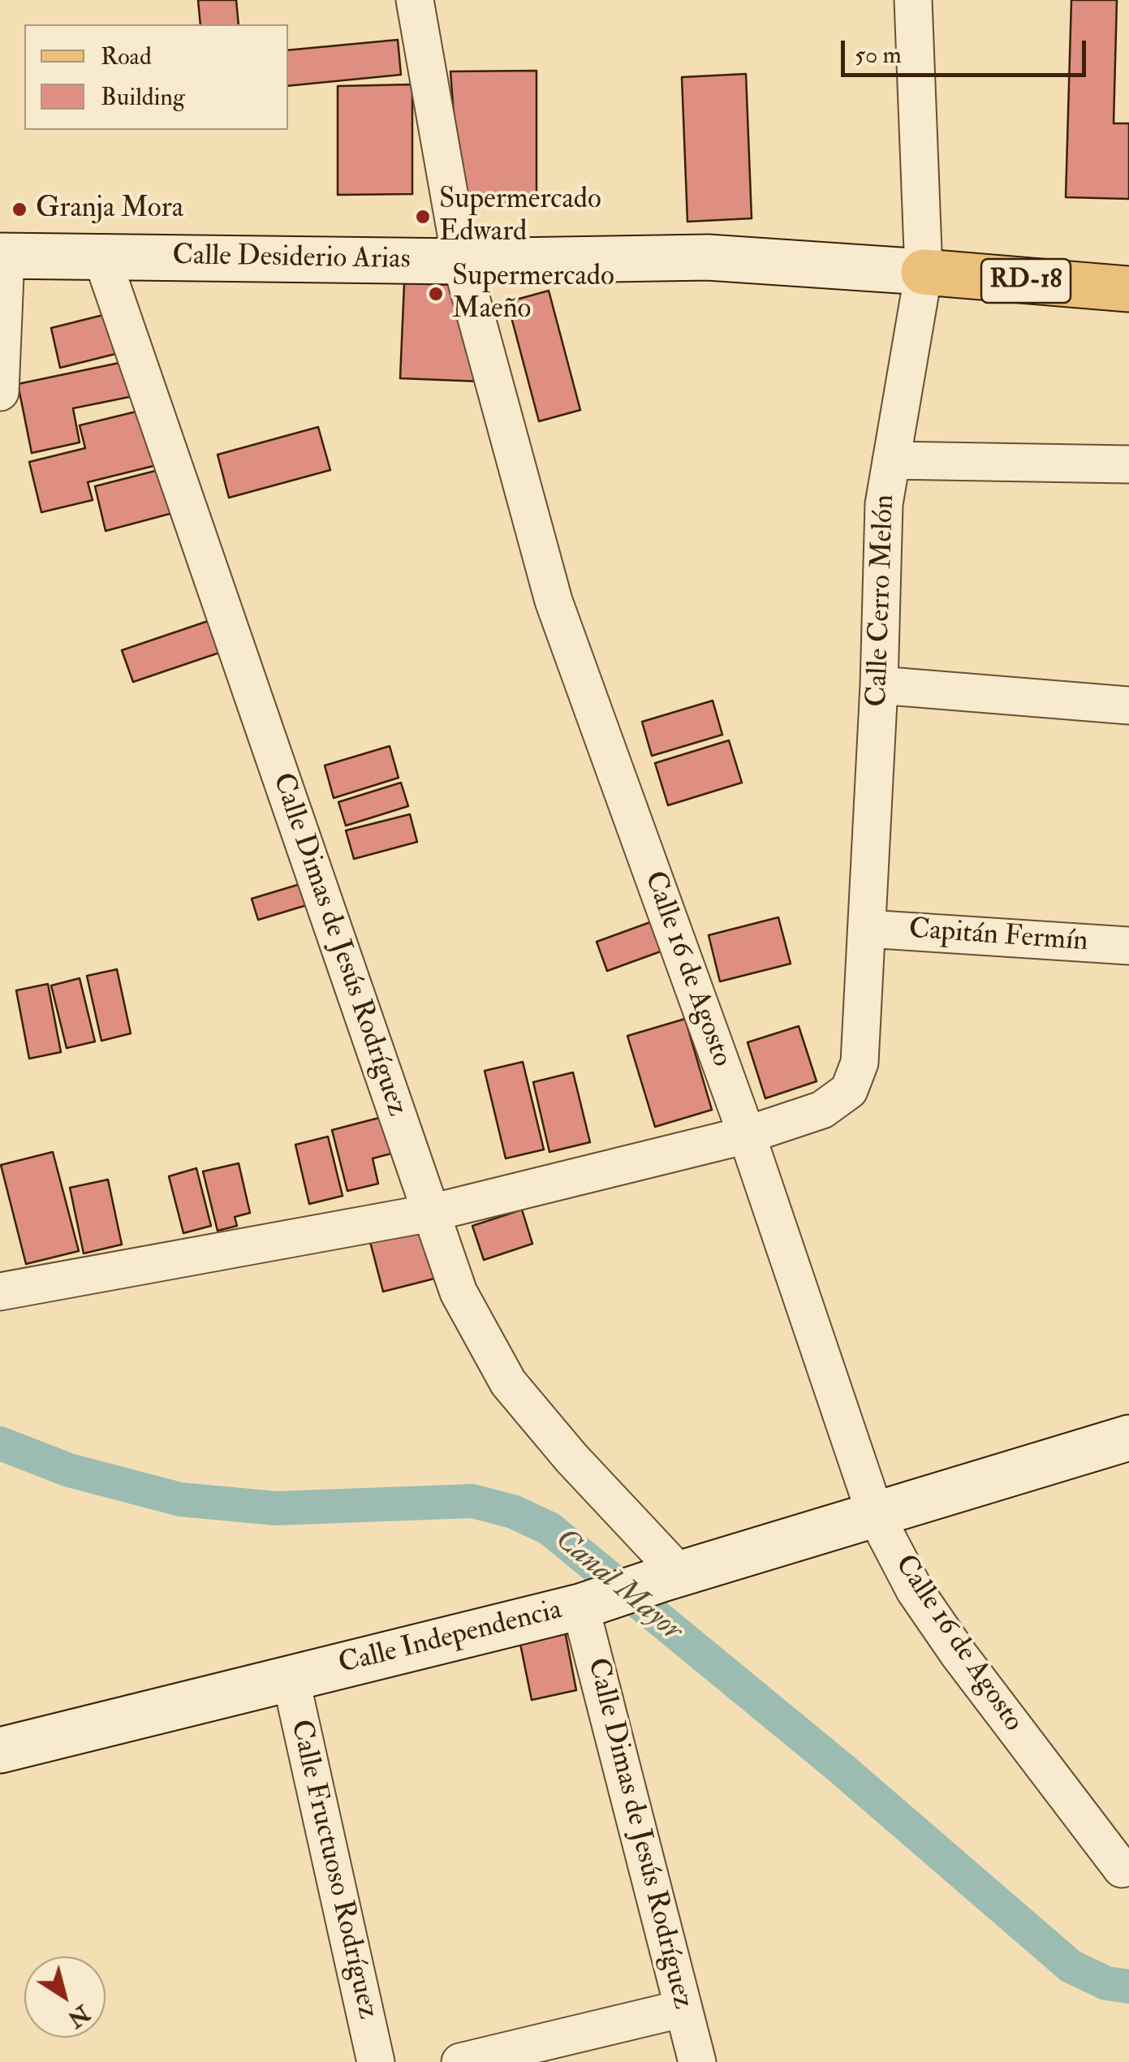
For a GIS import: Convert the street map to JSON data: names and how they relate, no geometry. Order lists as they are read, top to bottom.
{
  "streets": {
    "main road": ["RD-18"],
    "street": [
      "Calle Desiderio Arias",
      "Calle Cerro Melón",
      "Capitán Fermín",
      "Calle Dimas de Jesús Rodríguez",
      "Calle 16 de Agosto",
      "Calle Independencia",
      "Calle Fructuoso Rodríguez"
    ]
  },
  "crossings": [
    ["Calle Desiderio Arias", "RD-18"],
    ["Calle Desiderio Arias", "Calle Cerro Melón"],
    ["Calle Desiderio Arias", "Calle Dimas de Jesús Rodríguez"],
    ["Calle Desiderio Arias", "Calle 16 de Agosto"],
    ["RD-18", "Calle Cerro Melón"],
    ["Calle Cerro Melón", "Capitán Fermín"],
    ["Calle Cerro Melón", "Calle Dimas de Jesús Rodríguez"],
    ["Calle Cerro Melón", "Calle 16 de Agosto"],
    ["Calle Dimas de Jesús Rodríguez", "Calle Independencia"],
    ["Calle 16 de Agosto", "Calle Independencia"],
    ["Calle Independencia", "Calle Fructuoso Rodríguez"]
  ],
  "water": ["Canal Mayor"],
  "places": ["Granja Mora", "Supermercado Edward", "Supermercado Maeño"],
  "legend": ["Road", "Building"],
  "scale_bar": "50 m",
  "north": "bottom right"
}
